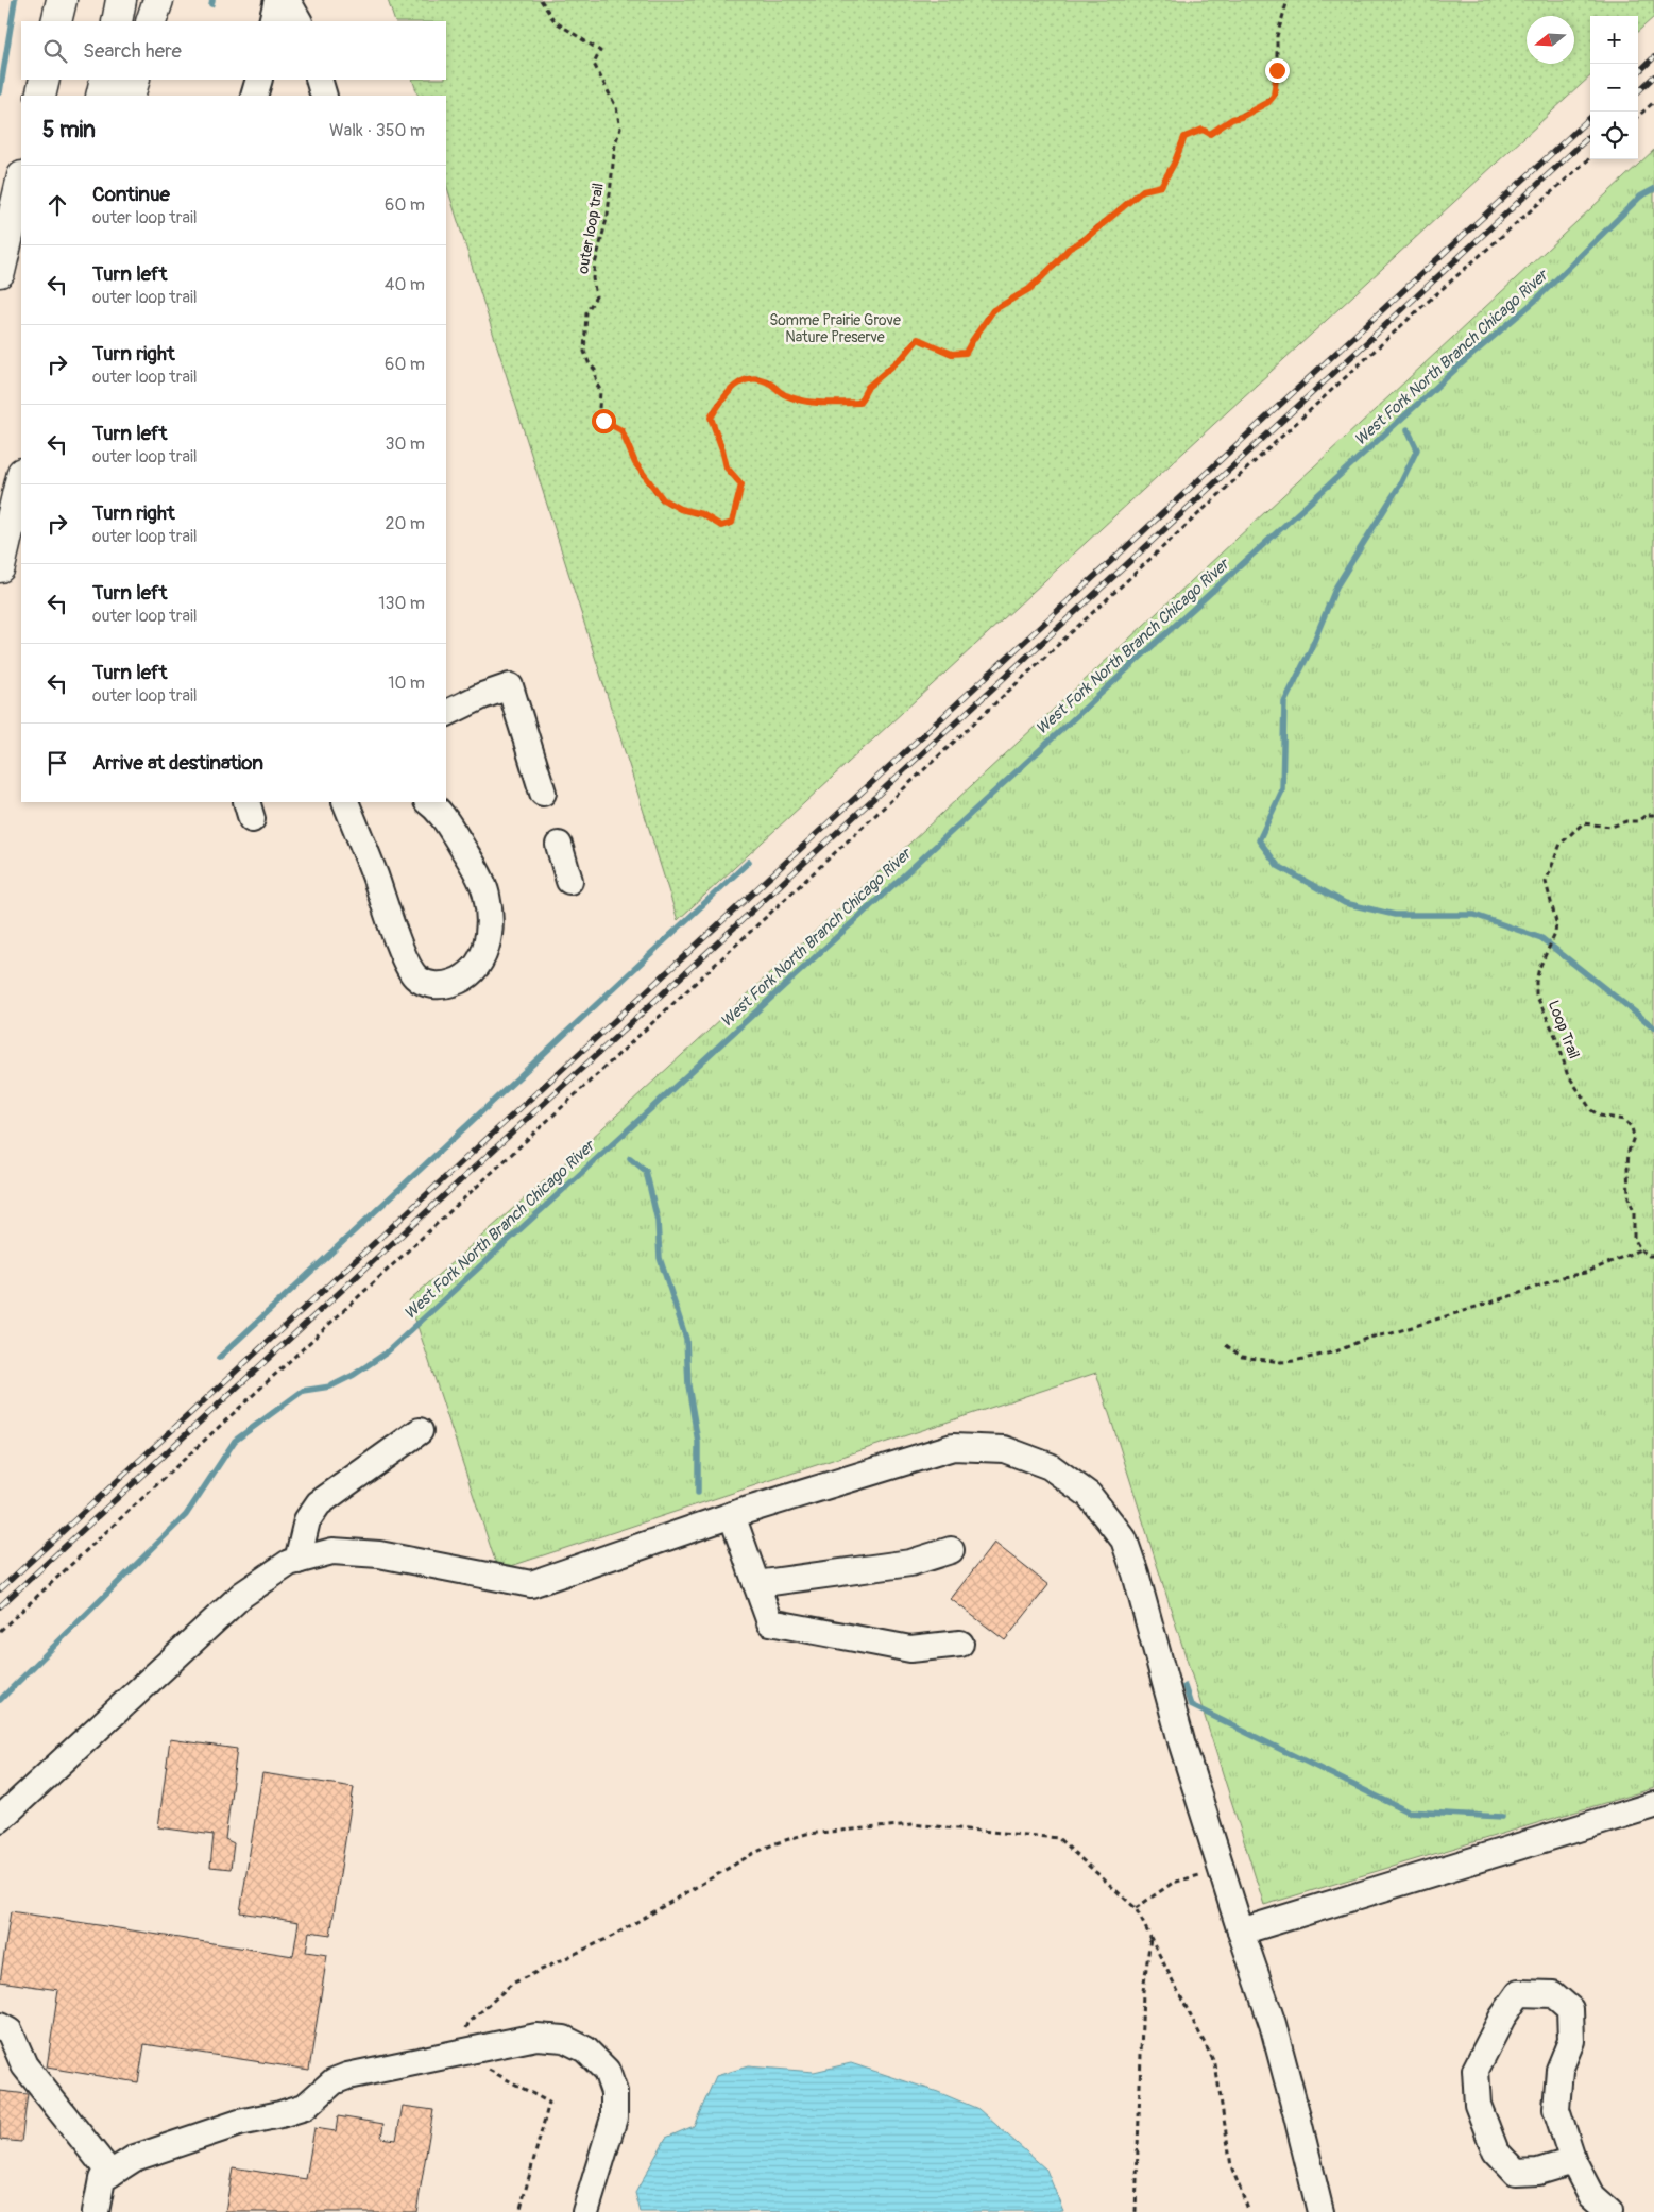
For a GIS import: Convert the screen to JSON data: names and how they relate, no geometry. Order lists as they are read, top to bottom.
{
  "streets": {
    "path": ["outer loop trail", "Loop Trail"]
  },
  "water": ["West Fork North Branch Chicago River"],
  "parks": ["Somme Prairie Grove Nature Preserve"],
  "north": "left",
  "page": {
    "map_buttons": ["+", "−"],
    "search": "Search here",
    "heading": ["5 min", "Walk · 350 m"],
    "list": [
      ["Continue", "outer loop trail", "60 m"],
      ["Turn left", "outer loop trail", "40 m"],
      ["Turn right", "outer loop trail", "60 m"],
      ["Turn left", "outer loop trail", "30 m"],
      ["Turn right", "outer loop trail", "20 m"],
      ["Turn left", "outer loop trail", "130 m"],
      ["Turn left", "outer loop trail", "10 m"],
      "Arrive at destination"
    ]
  }
}
